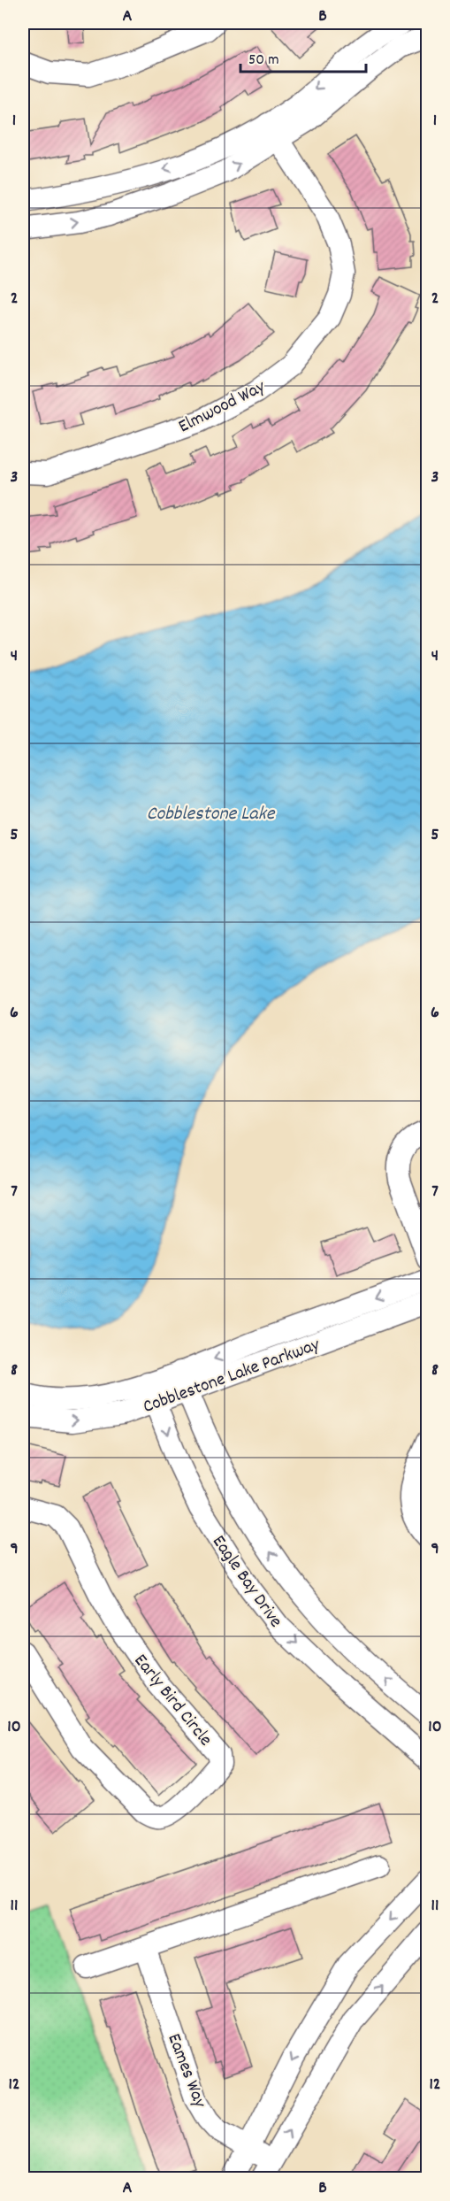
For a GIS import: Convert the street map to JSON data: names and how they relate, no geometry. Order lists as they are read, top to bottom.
{
  "streets": {
    "street": [
      "Elmwood Way",
      "Cobblestone Lake Parkway",
      "Eagle Bay Drive",
      "Early Bird Circle",
      "Eames Way"
    ]
  },
  "crossings": [
    ["Cobblestone Lake Parkway", "Eagle Bay Drive"]
  ],
  "water": ["Cobblestone Lake"],
  "scale_bar": "50 m",
  "grid": {
    "columns": ["A", "B"],
    "rows": [
      "1",
      "2",
      "3",
      "4",
      "5",
      "6",
      "7",
      "8",
      "9",
      "10",
      "11",
      "12"
    ]
  }
}
